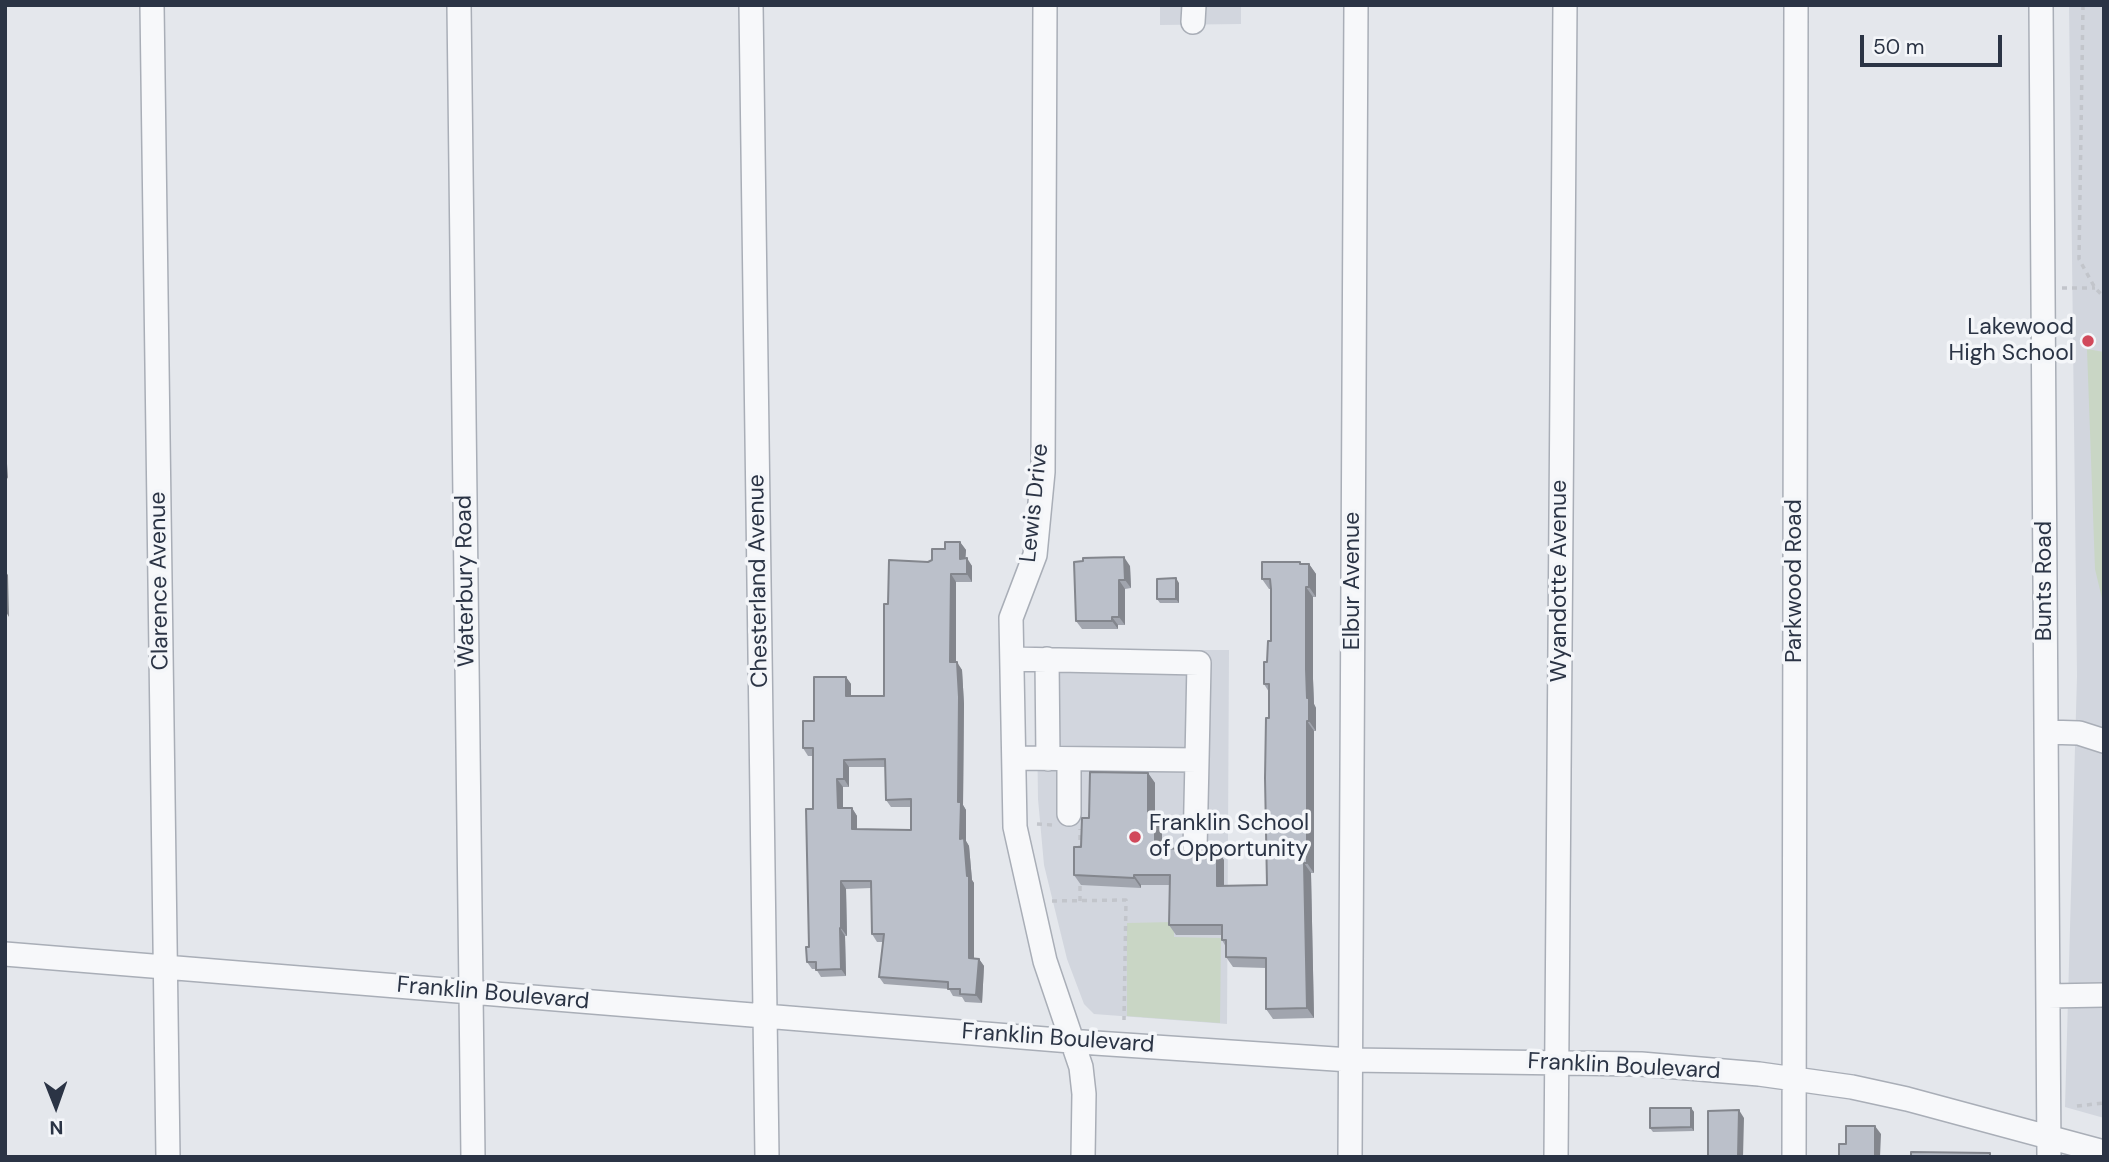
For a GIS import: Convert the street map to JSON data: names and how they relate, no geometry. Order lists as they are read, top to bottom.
{
  "streets": {
    "street": [
      "Lewis Drive",
      "Clarence Avenue",
      "Waterbury Road",
      "Chesterland Avenue",
      "Elbur Avenue",
      "Wyandotte Avenue",
      "Parkwood Road",
      "Bunts Road",
      "Franklin Boulevard"
    ]
  },
  "crossings": [
    ["Lewis Drive", "Franklin Boulevard"],
    ["Clarence Avenue", "Franklin Boulevard"],
    ["Waterbury Road", "Franklin Boulevard"],
    ["Chesterland Avenue", "Franklin Boulevard"],
    ["Elbur Avenue", "Franklin Boulevard"],
    ["Wyandotte Avenue", "Franklin Boulevard"],
    ["Parkwood Road", "Franklin Boulevard"],
    ["Bunts Road", "Franklin Boulevard"]
  ],
  "places": ["Lakewood High School", "Franklin School of Opportunity"],
  "scale_bar": "50 m",
  "north": "bottom"
}
